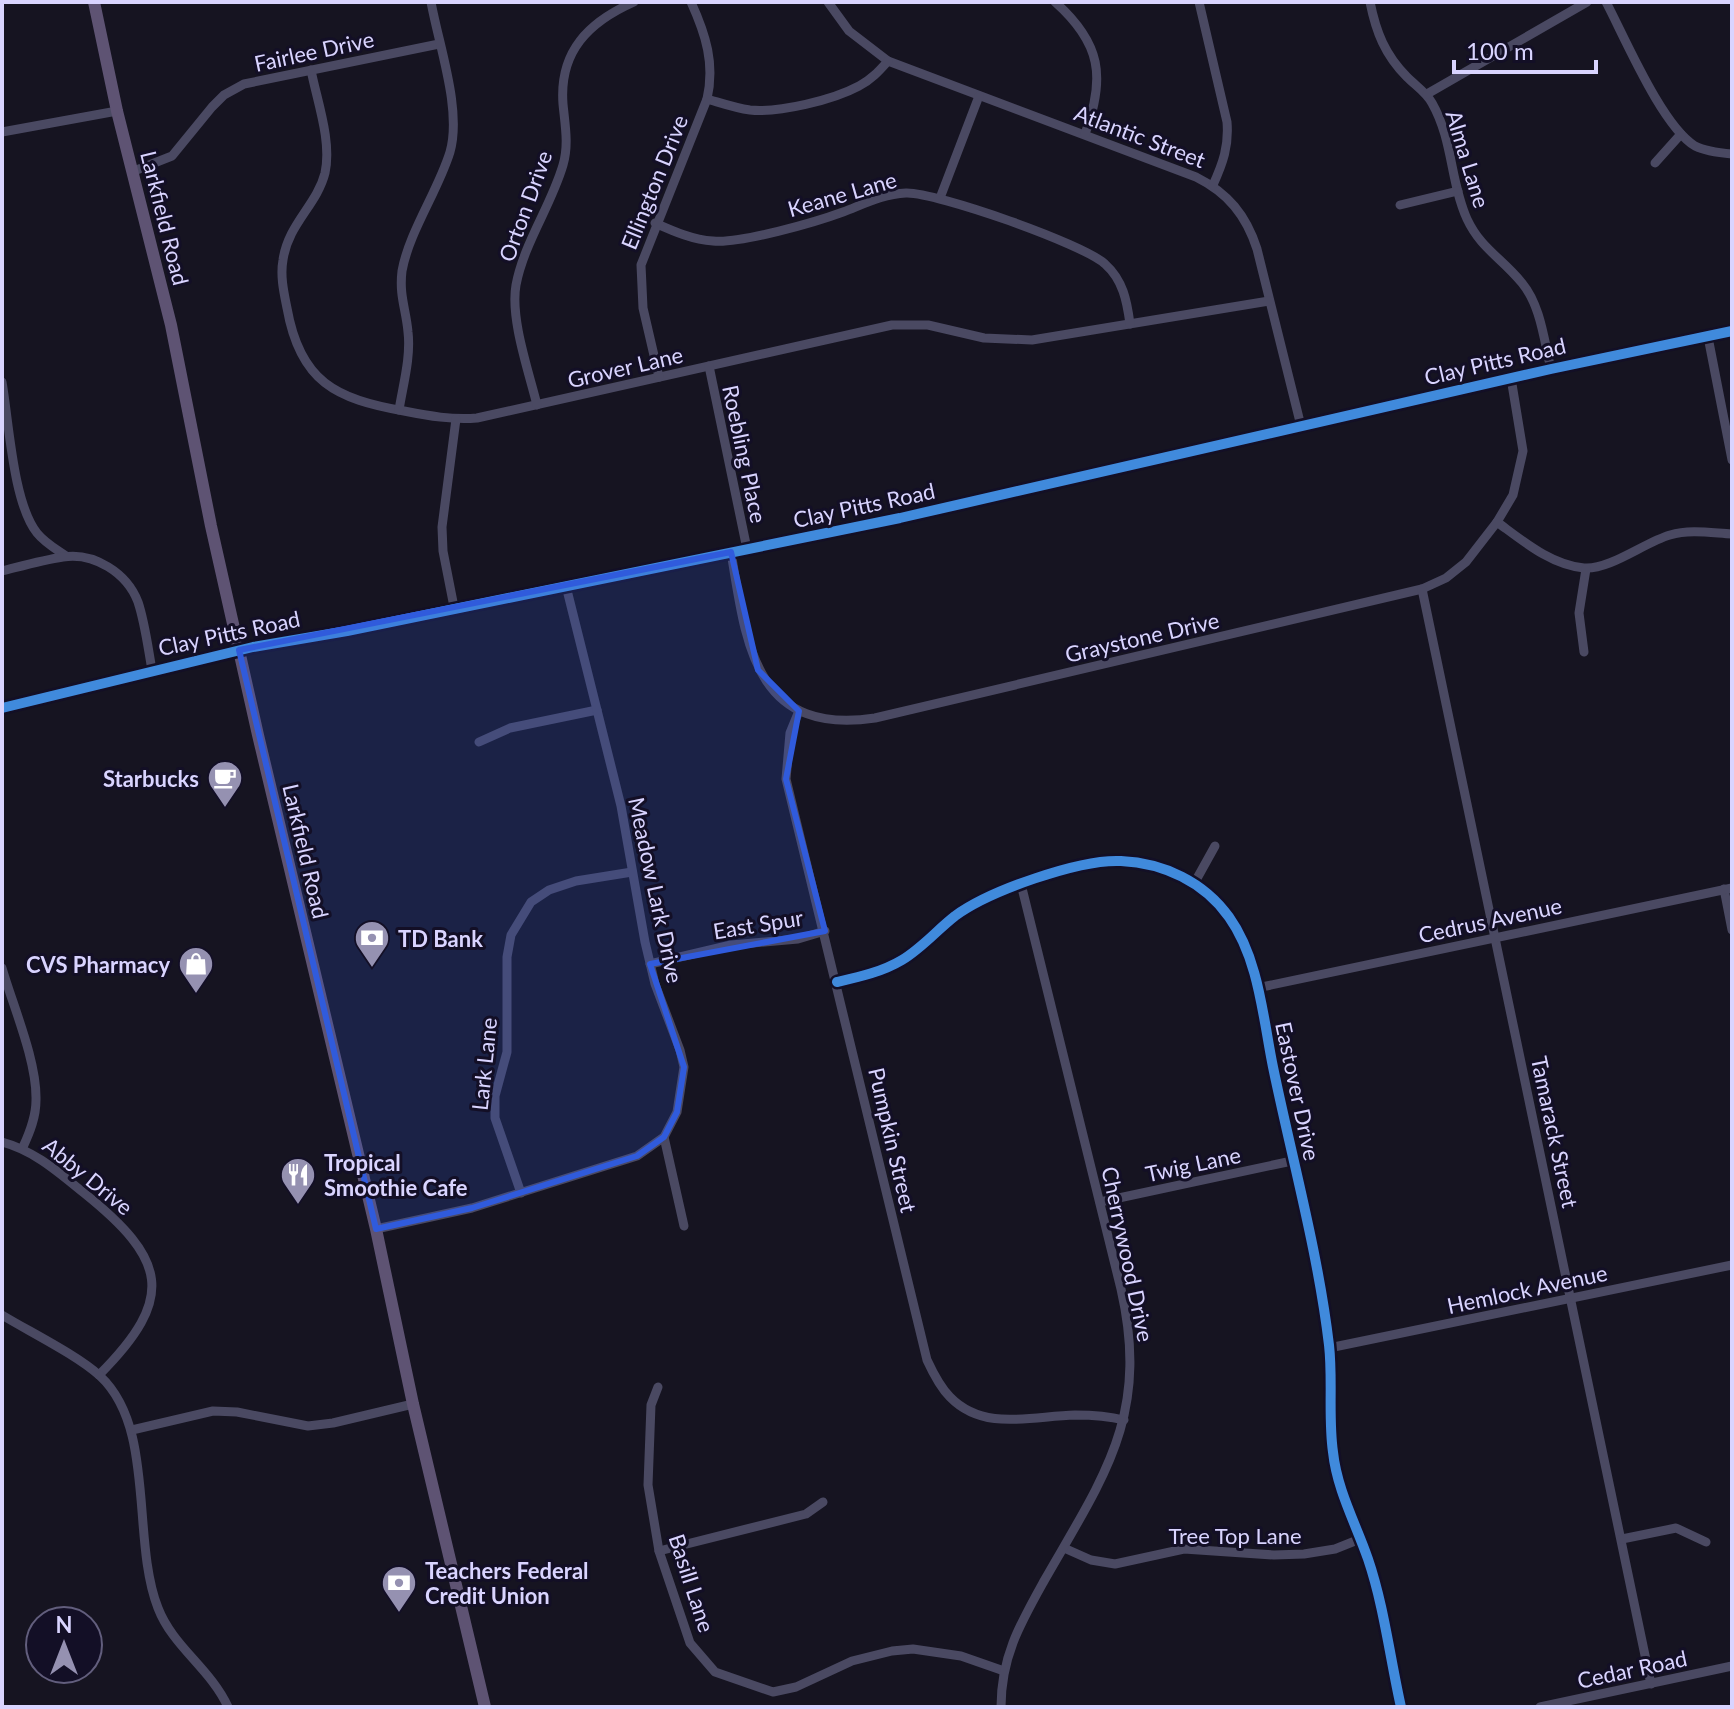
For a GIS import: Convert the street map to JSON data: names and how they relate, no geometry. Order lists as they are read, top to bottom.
{
  "streets": {
    "main road": ["Larkfield Road"],
    "street": [
      "Fairlee Drive",
      "Atlantic Street",
      "Alma Lane",
      "Ellington Drive",
      "Keane Lane",
      "Orton Drive",
      "Clay Pitts Road",
      "Grover Lane",
      "Roebling Place",
      "Graystone Drive",
      "Meadow Lark Drive",
      "Cedrus Avenue",
      "East Spur",
      "Lark Lane",
      "Eastover Drive",
      "Tamarack Street",
      "Pumpkin Street",
      "Twig Lane",
      "Abby Drive",
      "Cherrywood Drive",
      "Hemlock Avenue",
      "Tree Top Lane",
      "Basill Lane",
      "Cedar Road"
    ]
  },
  "crossings": [
    ["Fairlee Drive", "Larkfield Road"],
    ["Fairlee Drive", "Grover Lane"],
    ["Atlantic Street", "Clay Pitts Road"],
    ["Atlantic Street", "Grover Lane"],
    ["Alma Lane", "Clay Pitts Road"],
    ["Ellington Drive", "Keane Lane"],
    ["Ellington Drive", "Grover Lane"],
    ["Keane Lane", "Grover Lane"],
    ["Orton Drive", "Grover Lane"],
    ["Larkfield Road", "Clay Pitts Road"],
    ["Clay Pitts Road", "Roebling Place"],
    ["Clay Pitts Road", "Graystone Drive"],
    ["Clay Pitts Road", "Meadow Lark Drive"],
    ["Grover Lane", "Roebling Place"],
    ["Graystone Drive", "Tamarack Street"],
    ["Graystone Drive", "Pumpkin Street"],
    ["Meadow Lark Drive", "East Spur"],
    ["Meadow Lark Drive", "Lark Lane"],
    ["Cedrus Avenue", "Eastover Drive"],
    ["Cedrus Avenue", "Tamarack Street"],
    ["East Spur", "Pumpkin Street"],
    ["Eastover Drive", "Pumpkin Street"],
    ["Eastover Drive", "Twig Lane"],
    ["Eastover Drive", "Cherrywood Drive"],
    ["Eastover Drive", "Hemlock Avenue"],
    ["Eastover Drive", "Tree Top Lane"],
    ["Tamarack Street", "Hemlock Avenue"],
    ["Tamarack Street", "Cedar Road"],
    ["Pumpkin Street", "Cherrywood Drive"],
    ["Twig Lane", "Cherrywood Drive"],
    ["Cherrywood Drive", "Tree Top Lane"],
    ["Cherrywood Drive", "Basill Lane"]
  ],
  "places": {
    "cafe": ["Starbucks"],
    "bank": ["TD Bank", "Teachers Federal Credit Union"],
    "shop": ["CVS Pharmacy"],
    "restaurant": ["Tropical Smoothie Cafe"]
  },
  "scale_bar": "100 m",
  "north": "top"
}
